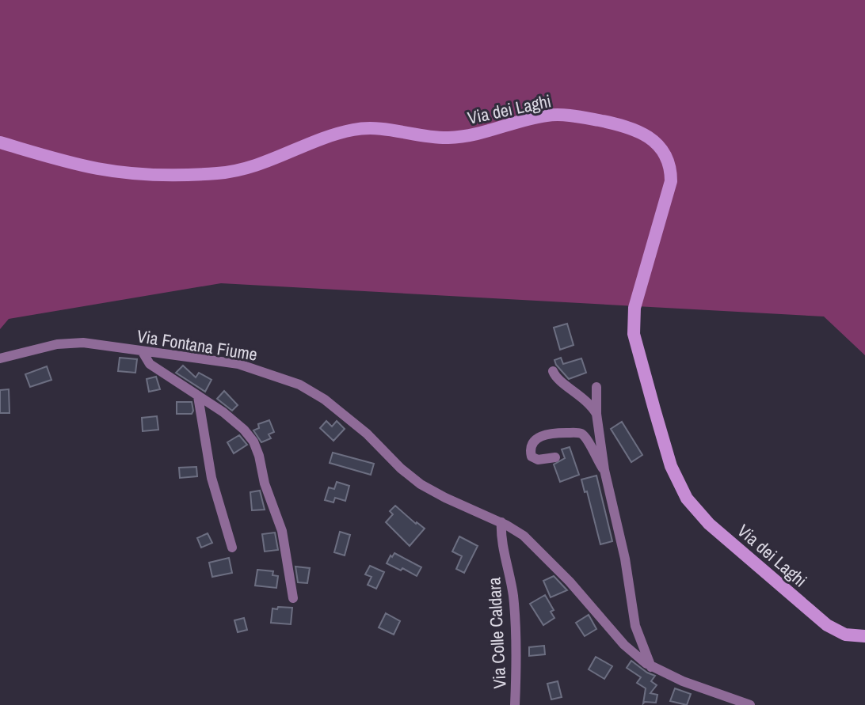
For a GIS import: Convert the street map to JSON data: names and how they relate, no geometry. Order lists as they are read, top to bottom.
{
  "streets": {
    "main road": ["Via dei Laghi"],
    "street": ["Via Fontana Fiume", "Via Colle Caldara"]
  },
  "crossings": [
    ["Via Fontana Fiume", "Via Colle Caldara"]
  ]
}
